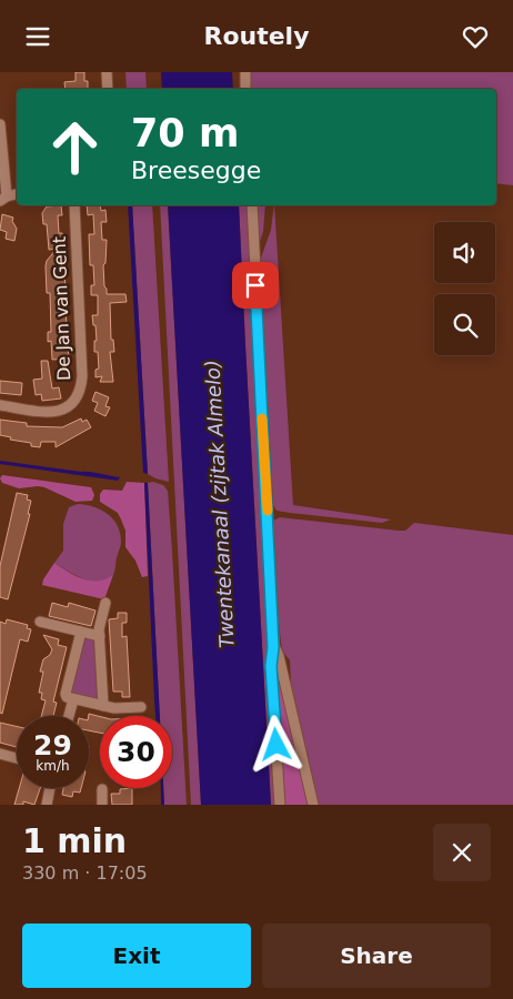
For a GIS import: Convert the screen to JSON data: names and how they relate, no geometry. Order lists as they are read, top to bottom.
{
  "streets": {
    "street": ["De Jan van Gent"]
  },
  "water": ["Twentekanaal (zijtak Almelo)"],
  "page": {
    "header": "Routely",
    "turn": ["70 m", "Breesegge"],
    "speed": "29 km/h",
    "limit": "30",
    "heading": ["1 min", "330 m · 17:05"],
    "buttons": ["Exit", "Share"]
  }
}
